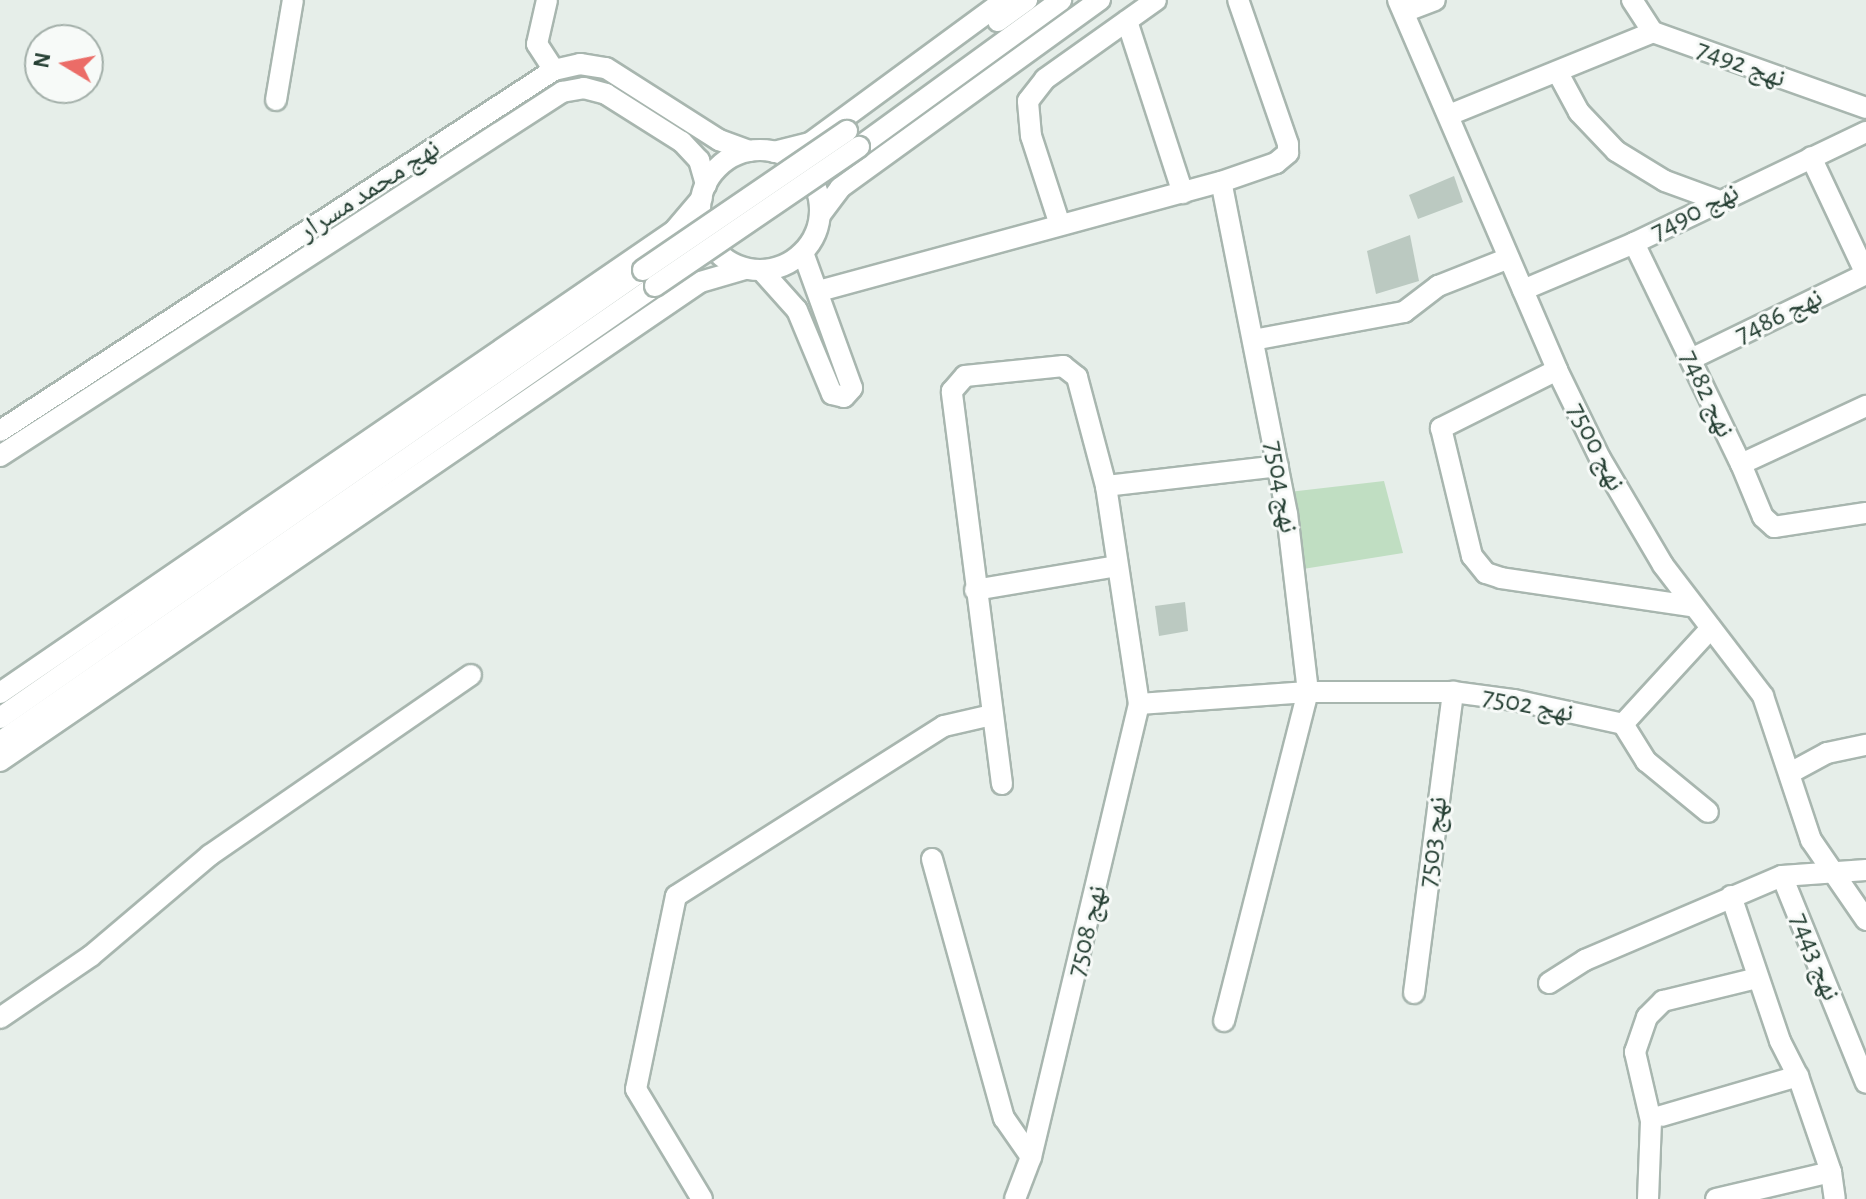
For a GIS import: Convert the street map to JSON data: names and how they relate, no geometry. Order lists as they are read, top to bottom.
{
  "streets": {
    "street": [
      "نهج 7492",
      "نهج محمد مسرار",
      "نهج 7490",
      "نهج 7486",
      "نهج 7482",
      "نهج 7500",
      "نهج 7504",
      "نهج 7502",
      "نهج 7503",
      "نهج 7508",
      "نهج 7443"
    ]
  },
  "crossings": [
    ["نهج 7490", "نهج 7482"],
    ["نهج 7490", "نهج 7500"],
    ["نهج 7486", "نهج 7482"],
    ["نهج 7504", "نهج 7502"],
    ["نهج 7502", "نهج 7503"],
    ["نهج 7502", "نهج 7508"]
  ],
  "north": "left"
}
